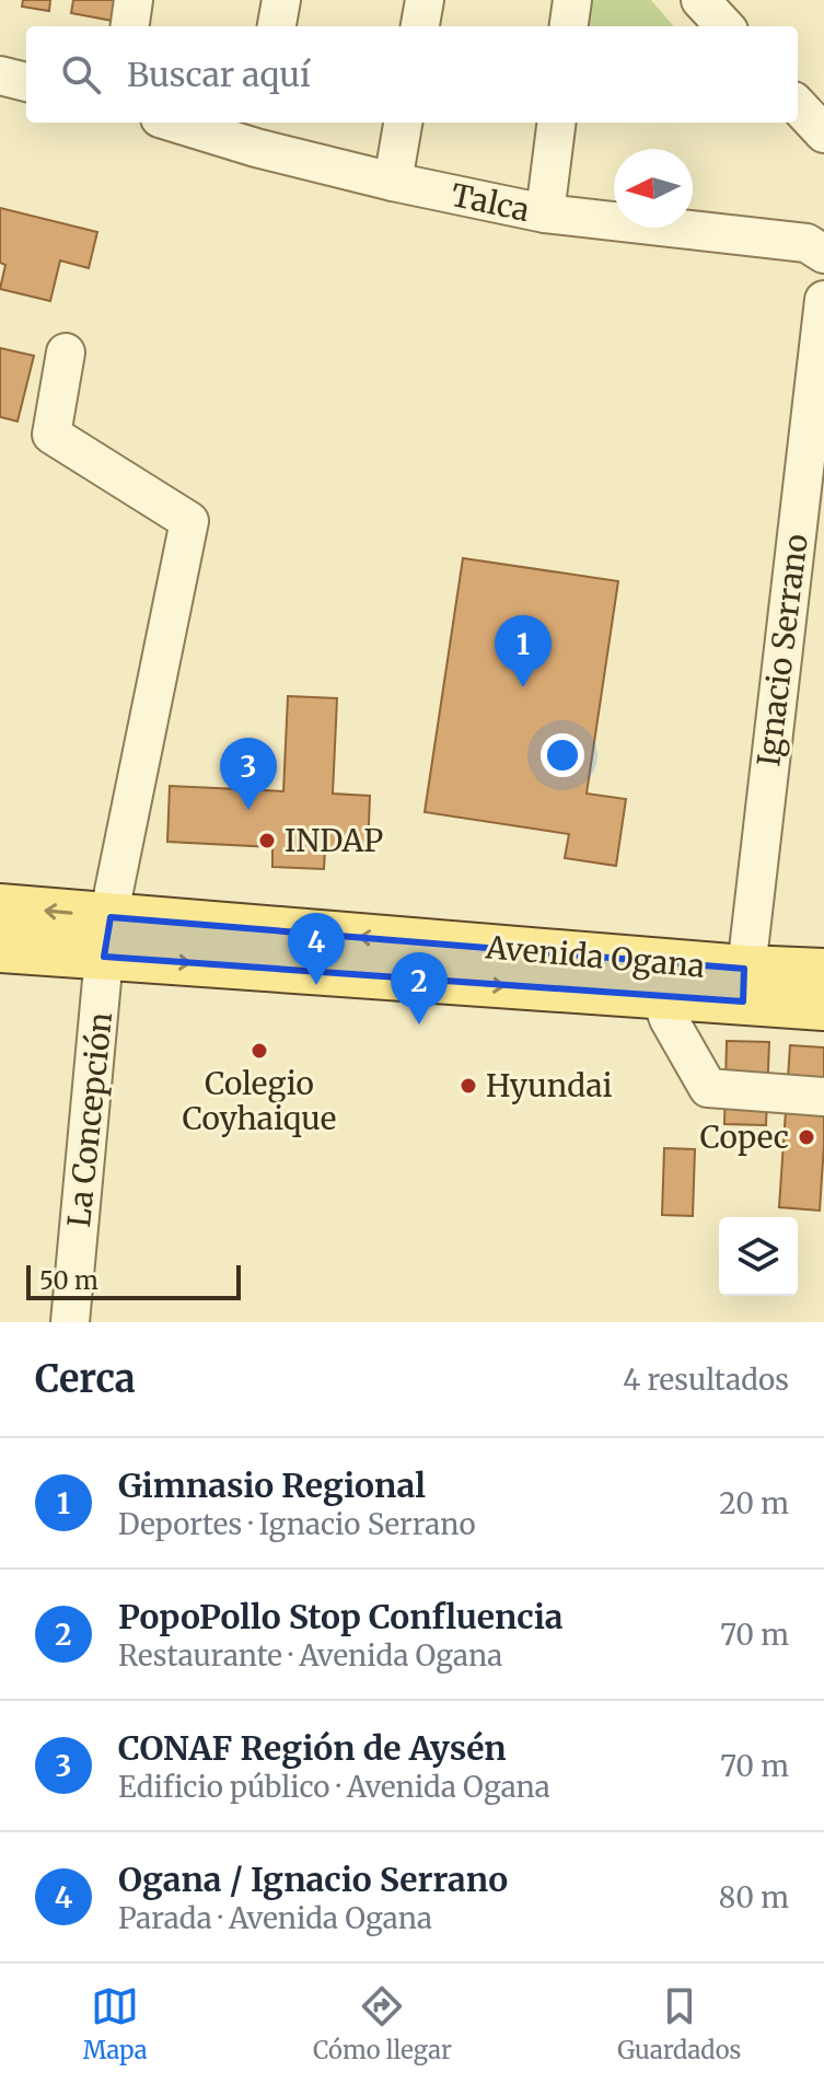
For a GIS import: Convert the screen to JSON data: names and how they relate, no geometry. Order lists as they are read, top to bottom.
{
  "streets": {
    "main road": ["Avenida Ogana"],
    "street": ["Talca", "Ignacio Serrano", "La Concepción"]
  },
  "crossings": [
    ["Ignacio Serrano", "Avenida Ogana"],
    ["Avenida Ogana", "La Concepción"]
  ],
  "places": [
    "INDAP",
    "Colegio Coyhaique",
    "Hyundai",
    "Copec"
  ],
  "scale_bar": "50 m",
  "north": "left",
  "page": {
    "search": "Buscar aquí",
    "pins": [
      "1",
      "3",
      "4",
      "2"
    ],
    "scale": "50 m",
    "heading": ["Cerca", "4 resultados"],
    "list": [
      {
        "mark": "1",
        "name": "Gimnasio Regional",
        "note": "Deportes · Ignacio Serrano",
        "value": "20 m"
      },
      {
        "mark": "2",
        "name": "PopoPollo Stop Confluencia",
        "note": "Restaurante · Avenida Ogana",
        "value": "70 m"
      },
      {
        "mark": "3",
        "name": "CONAF Región de Aysén",
        "note": "Edificio público · Avenida Ogana",
        "value": "70 m"
      },
      {
        "mark": "4",
        "name": "Ogana / Ignacio Serrano",
        "note": "Parada · Avenida Ogana",
        "value": "80 m"
      }
    ],
    "nav": ["Mapa", "Cómo llegar", "Guardados"]
  }
}
